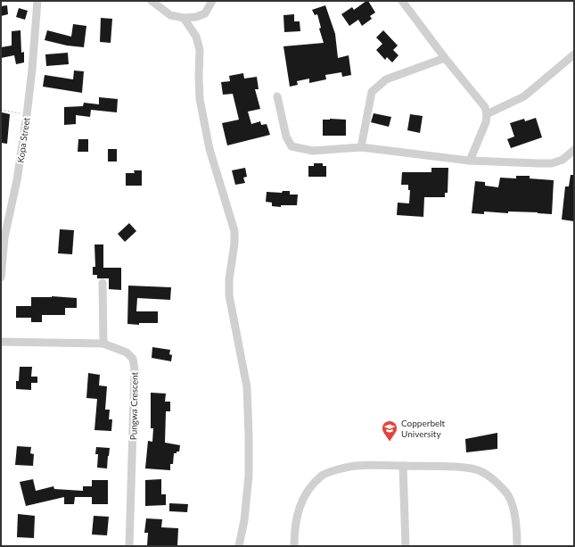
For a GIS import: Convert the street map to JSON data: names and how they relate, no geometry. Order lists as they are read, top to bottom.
{
  "streets": {
    "street": ["Kopa Street", "Pungwa Crescent"]
  },
  "places": {
    "school or university": ["Copperbelt University"]
  }
}
